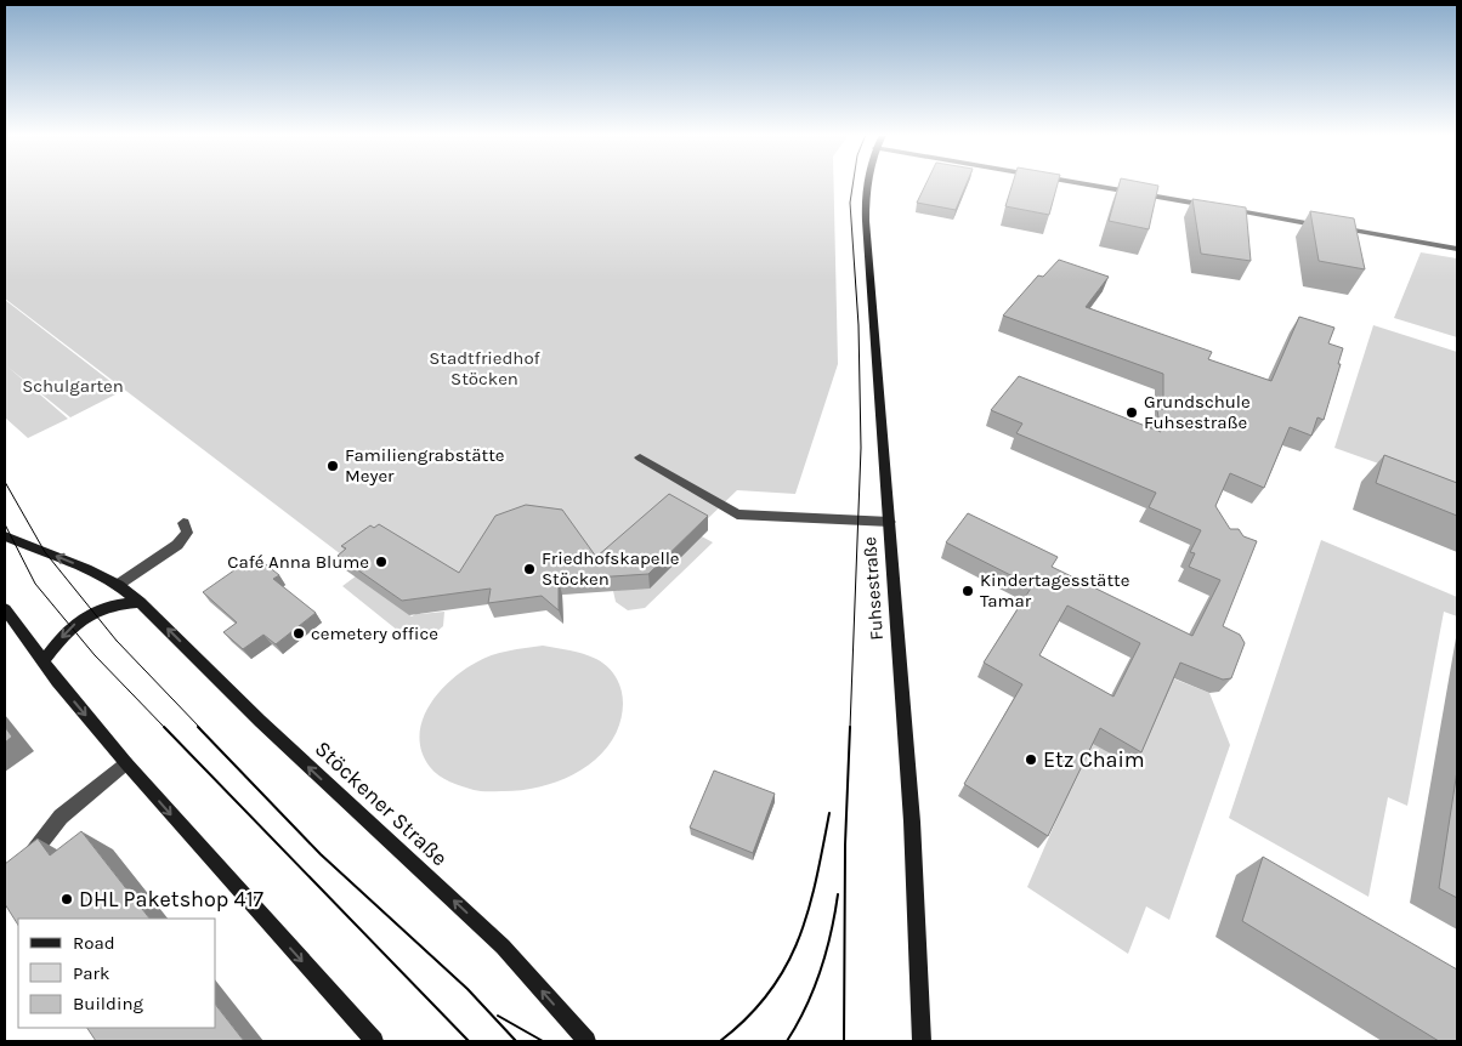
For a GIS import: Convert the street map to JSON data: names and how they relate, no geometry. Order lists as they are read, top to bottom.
{
  "streets": {
    "street": ["Fuhsestraße", "Stöckener Straße"]
  },
  "one_way": ["Stöckener Straße"],
  "parks": ["Stadtfriedhof Stöcken", "Schulgarten"],
  "places": [
    "Grundschule Fuhsestraße",
    "Familiengrabstätte Meyer",
    "Café Anna Blume",
    "Friedhofskapelle Stöcken",
    "Kindertagesstätte Tamar",
    "cemetery office",
    "Etz Chaim",
    "DHL Paketshop 417"
  ],
  "legend": ["Road", "Park", "Building"]
}
